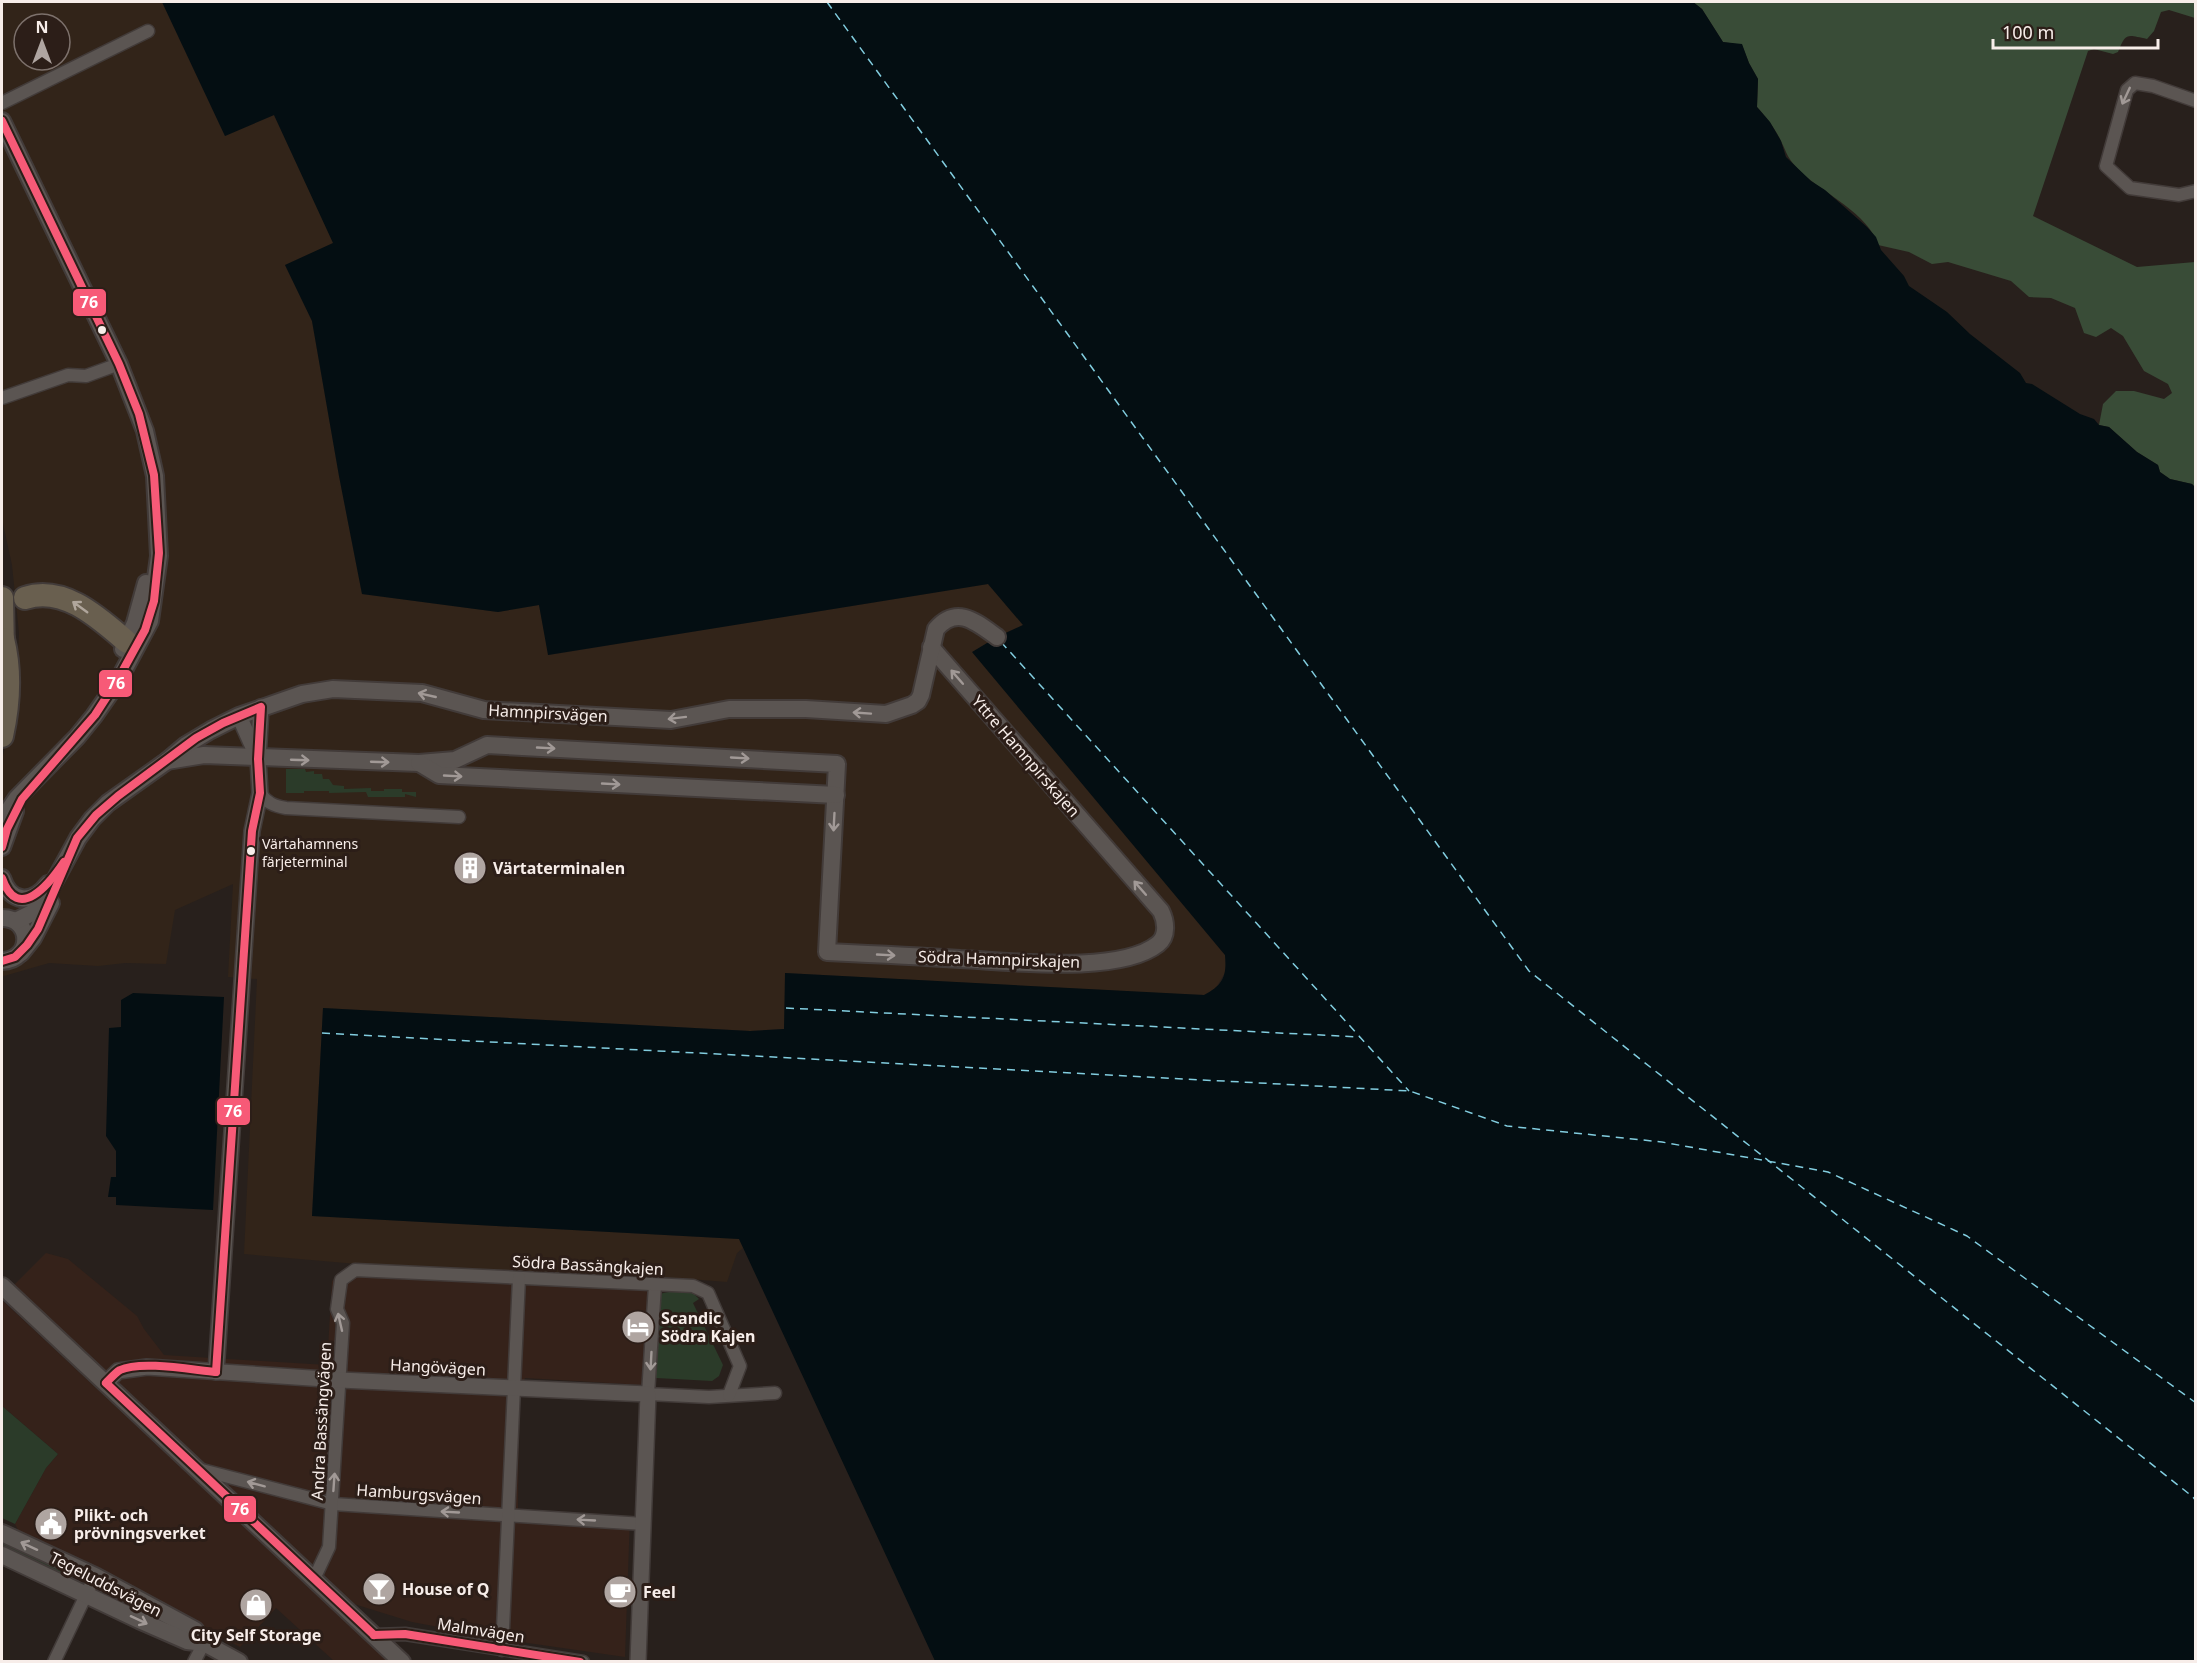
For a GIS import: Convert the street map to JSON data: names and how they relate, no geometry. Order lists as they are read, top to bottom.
{
  "streets": {
    "main road": [
      "Hamnpirsvägen",
      "Yttre Hamnpirskajen",
      "Södra Hamnpirskajen",
      "Tegeluddsvägen"
    ],
    "street": [
      "Södra Bassängkajen",
      "Hangövägen",
      "Andra Bassängvägen",
      "Hamburgsvägen",
      "Malmvägen"
    ]
  },
  "crossings": [
    ["Hamnpirsvägen", "Yttre Hamnpirskajen"],
    ["Hamnpirsvägen", "Södra Hamnpirskajen"],
    ["Yttre Hamnpirskajen", "Södra Hamnpirskajen"],
    ["Södra Bassängkajen", "Hangövägen"],
    ["Södra Bassängkajen", "Andra Bassängvägen"],
    ["Hangövägen", "Andra Bassängvägen"],
    ["Andra Bassängvägen", "Hamburgsvägen"]
  ],
  "one_way": [
    "Yttre Hamnpirskajen",
    "Södra Hamnpirskajen",
    "Andra Bassängvägen",
    "Hamburgsvägen"
  ],
  "places": {
    "other": ["Värtahamnens färjeterminal"],
    "building": ["Värtaterminalen"],
    "hotel": ["Scandic Södra Kajen"],
    "public building": ["Plikt- och prövningsverket"],
    "bar": ["House of Q"],
    "cafe": ["Feel"],
    "shop": ["City Self Storage"]
  },
  "lines": ["transit line 76"],
  "scale_bar": "100 m",
  "north": "top"
}
